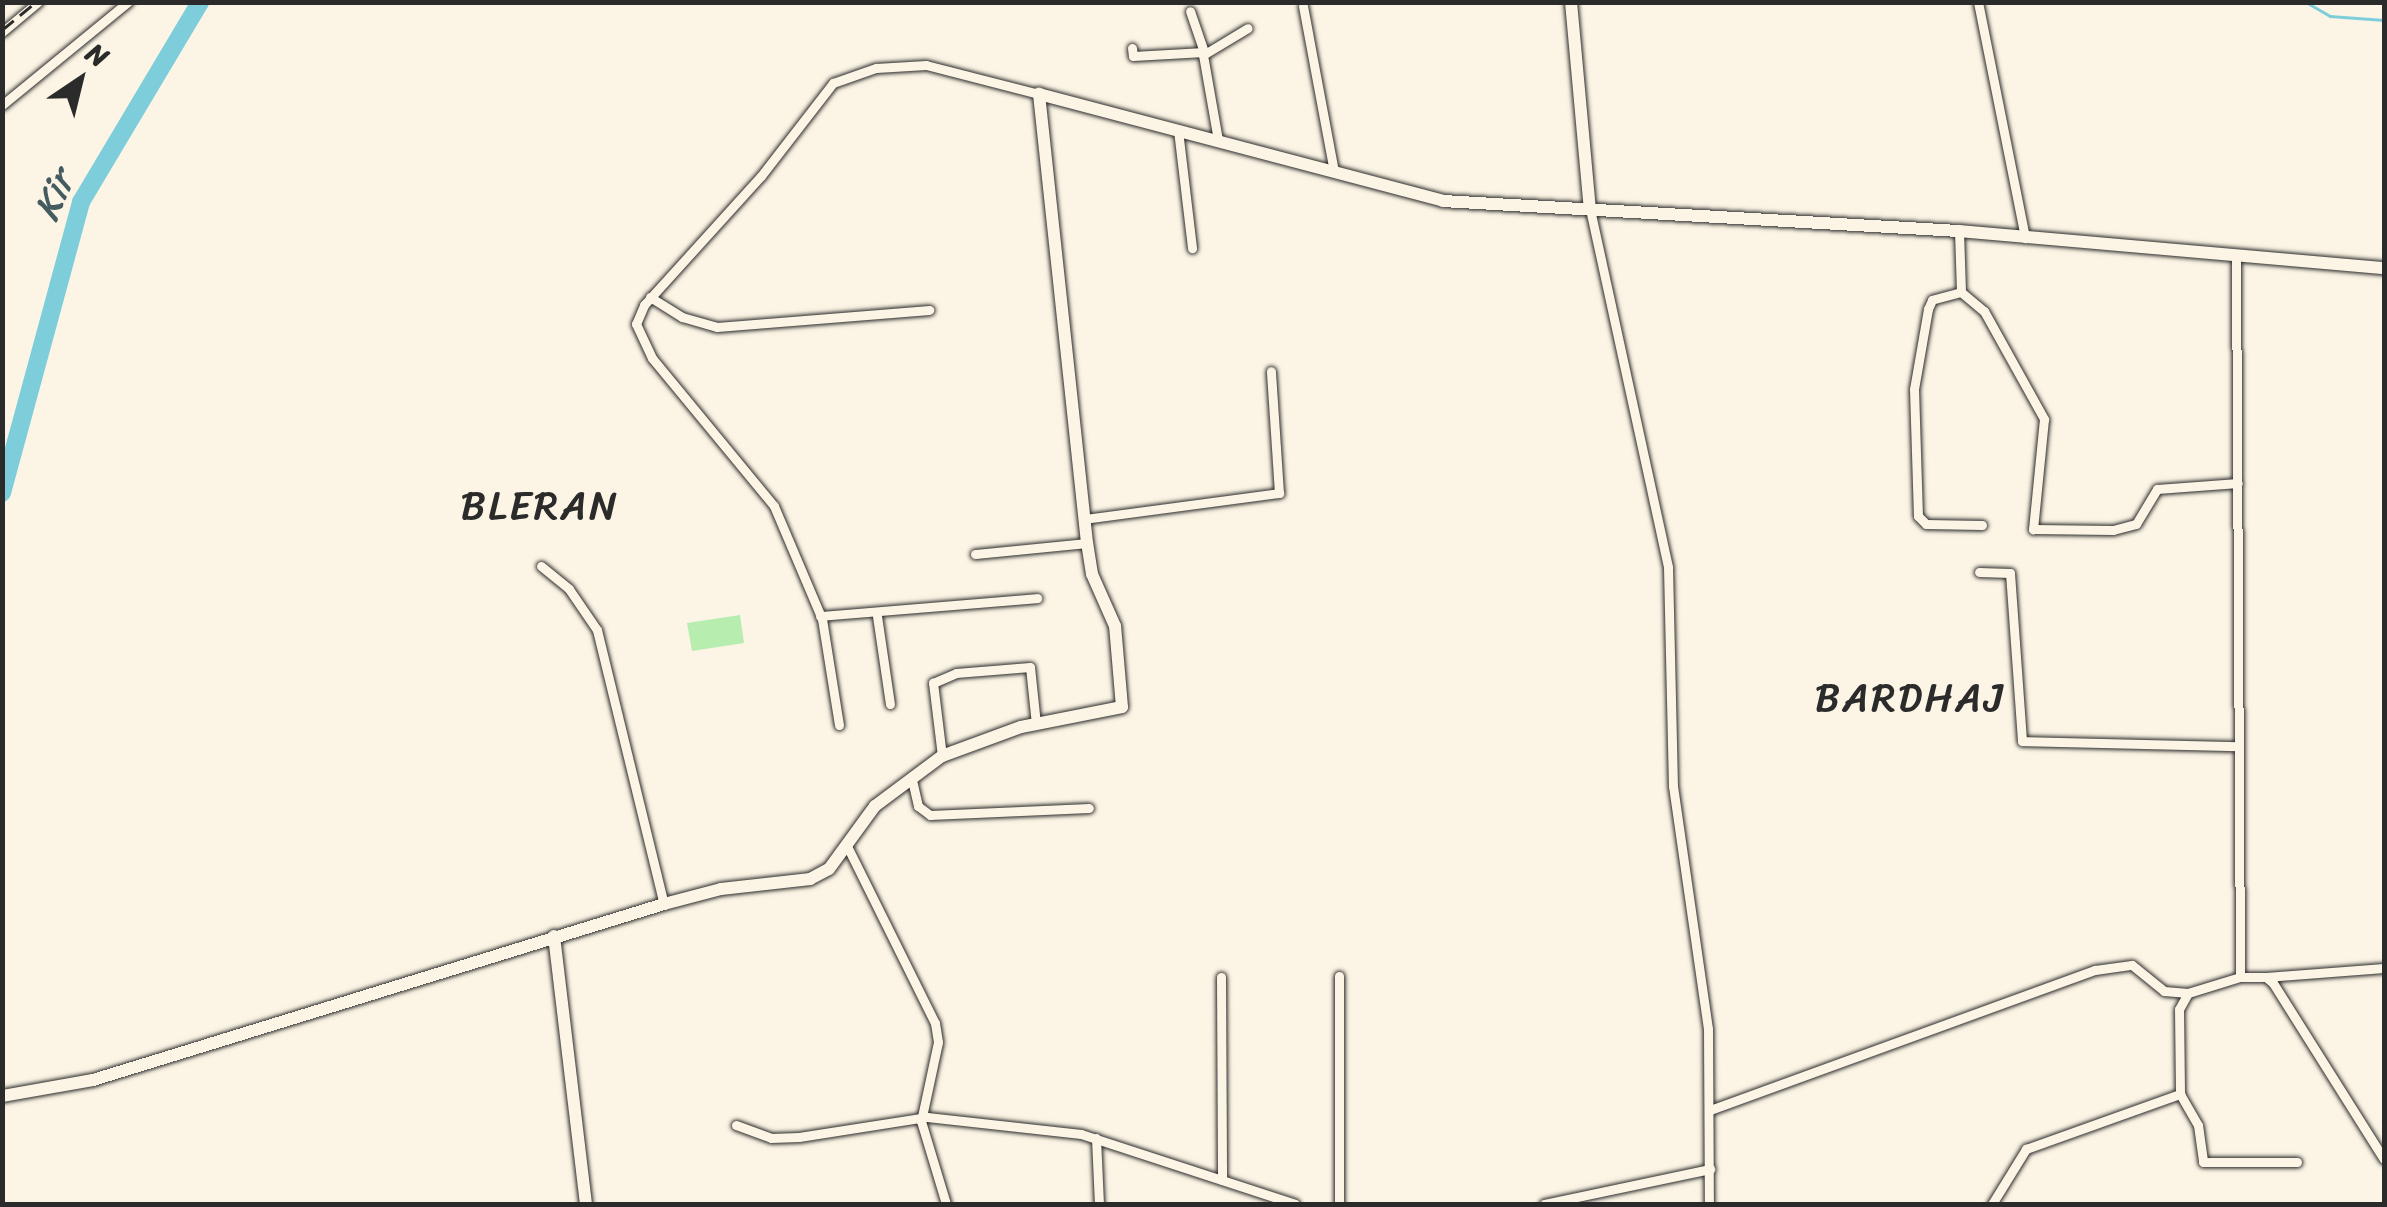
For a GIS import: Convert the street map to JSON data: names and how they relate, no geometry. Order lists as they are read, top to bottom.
{
  "districts": ["BLERAN", "BARDHAJ"],
  "water": ["Kir"],
  "north": "top right"
}
